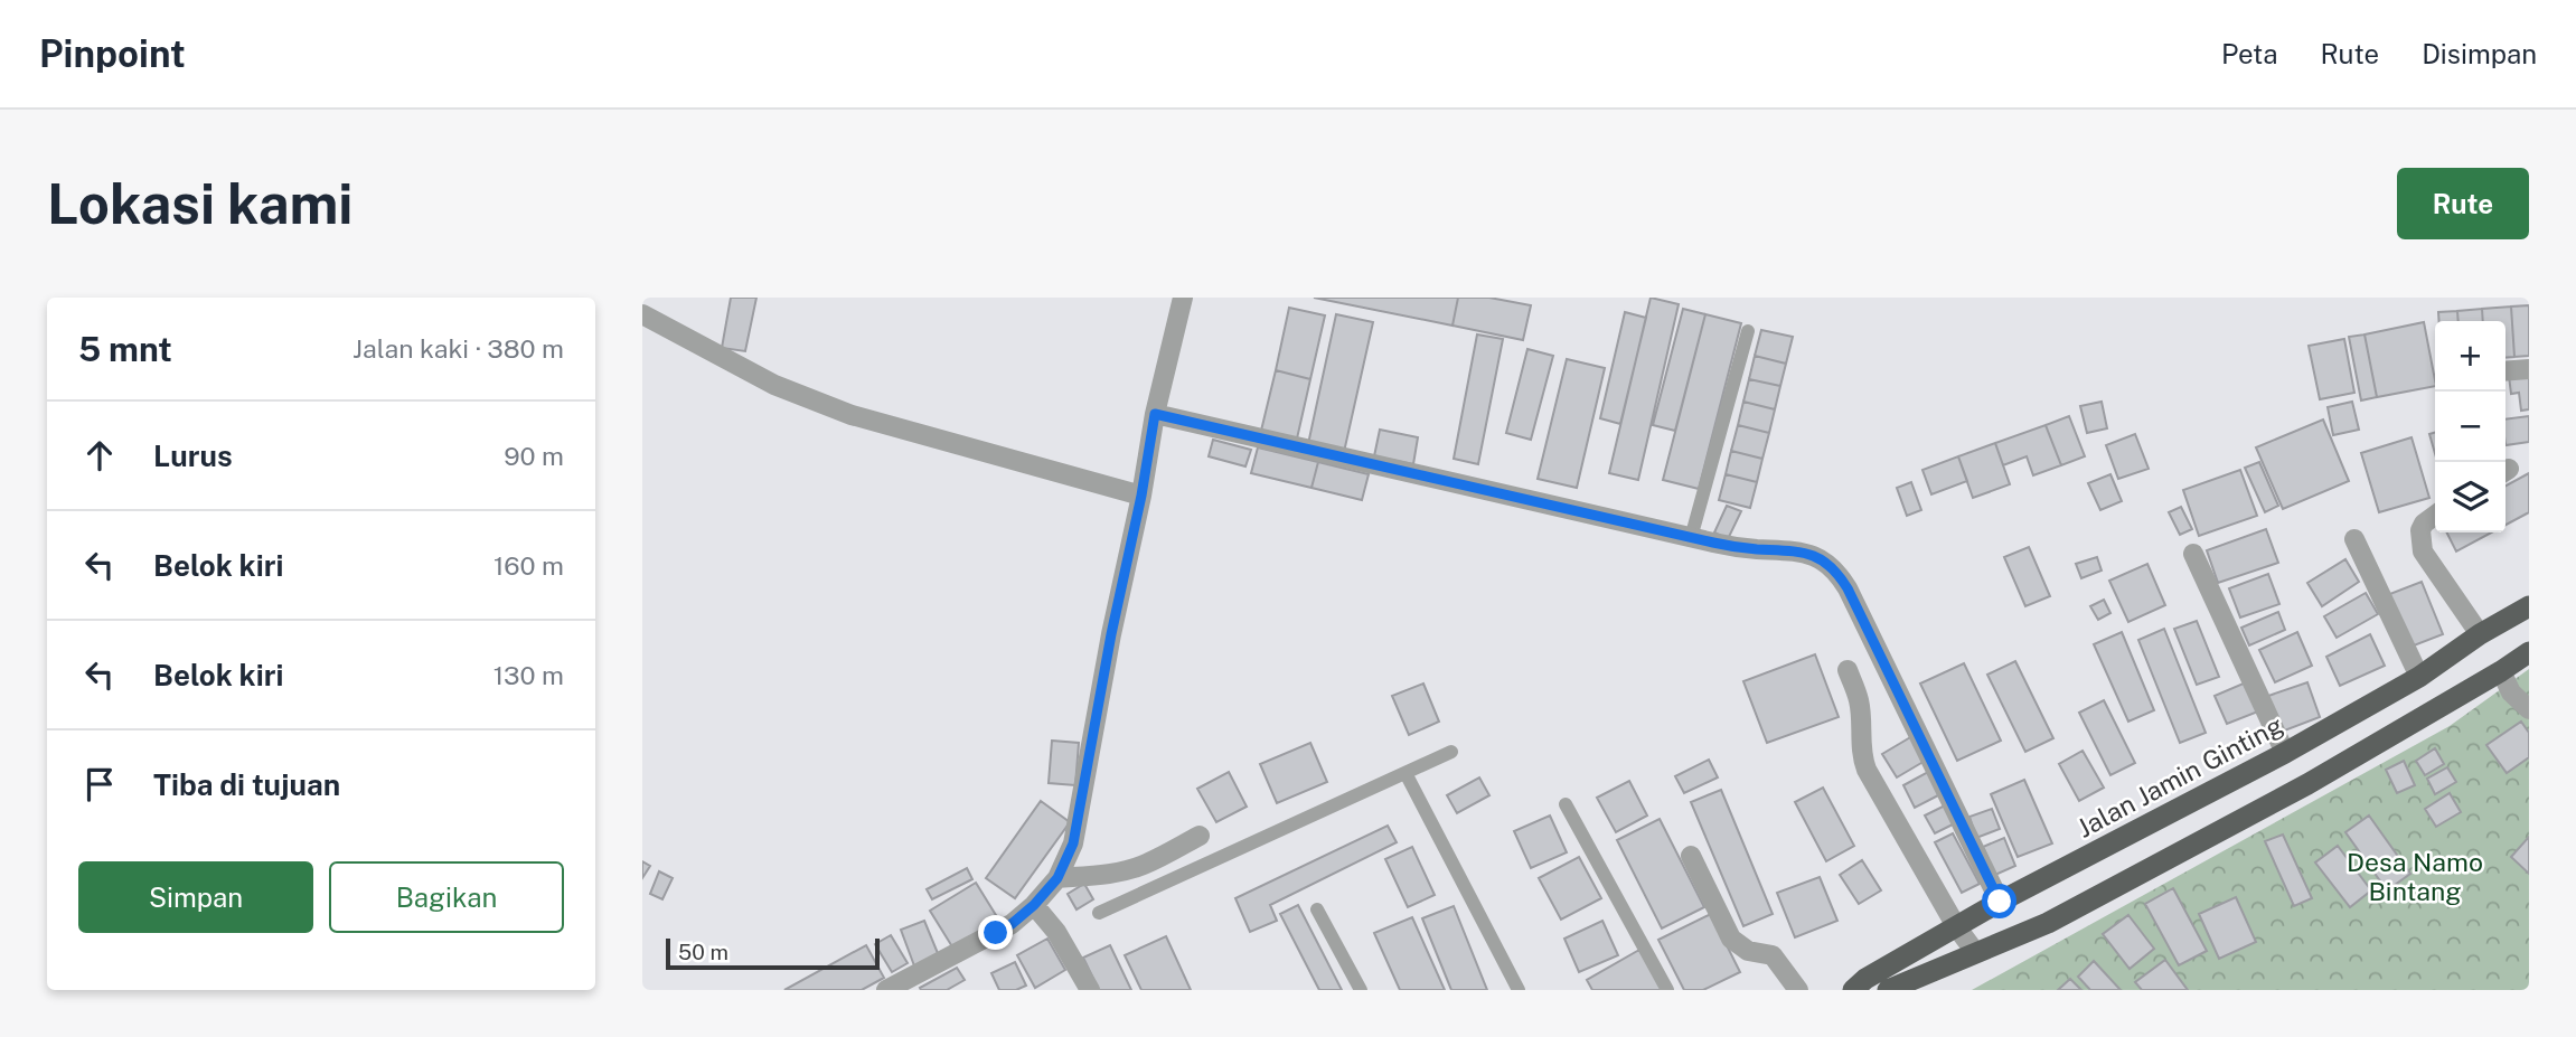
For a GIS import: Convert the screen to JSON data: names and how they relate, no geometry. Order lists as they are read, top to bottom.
{
  "streets": {
    "highway": ["Jalan Jamin Ginting"]
  },
  "parks": ["Desa Namo Bintang"],
  "scale_bar": "50 m",
  "page": {
    "header": "Pinpoint",
    "nav": ["Peta", "Rute", "Disimpan"],
    "buttons": [
      "Rute",
      ["Simpan", "Bagikan"]
    ],
    "title": "Lokasi kami",
    "heading": ["5 mnt", "Jalan kaki · 380 m"],
    "map_buttons": ["+", "−"],
    "list": [
      ["Lurus", "90 m"],
      ["Belok kiri", "160 m"],
      ["Belok kiri", "130 m"],
      "Tiba di tujuan"
    ],
    "scale": "50 m"
  }
}
